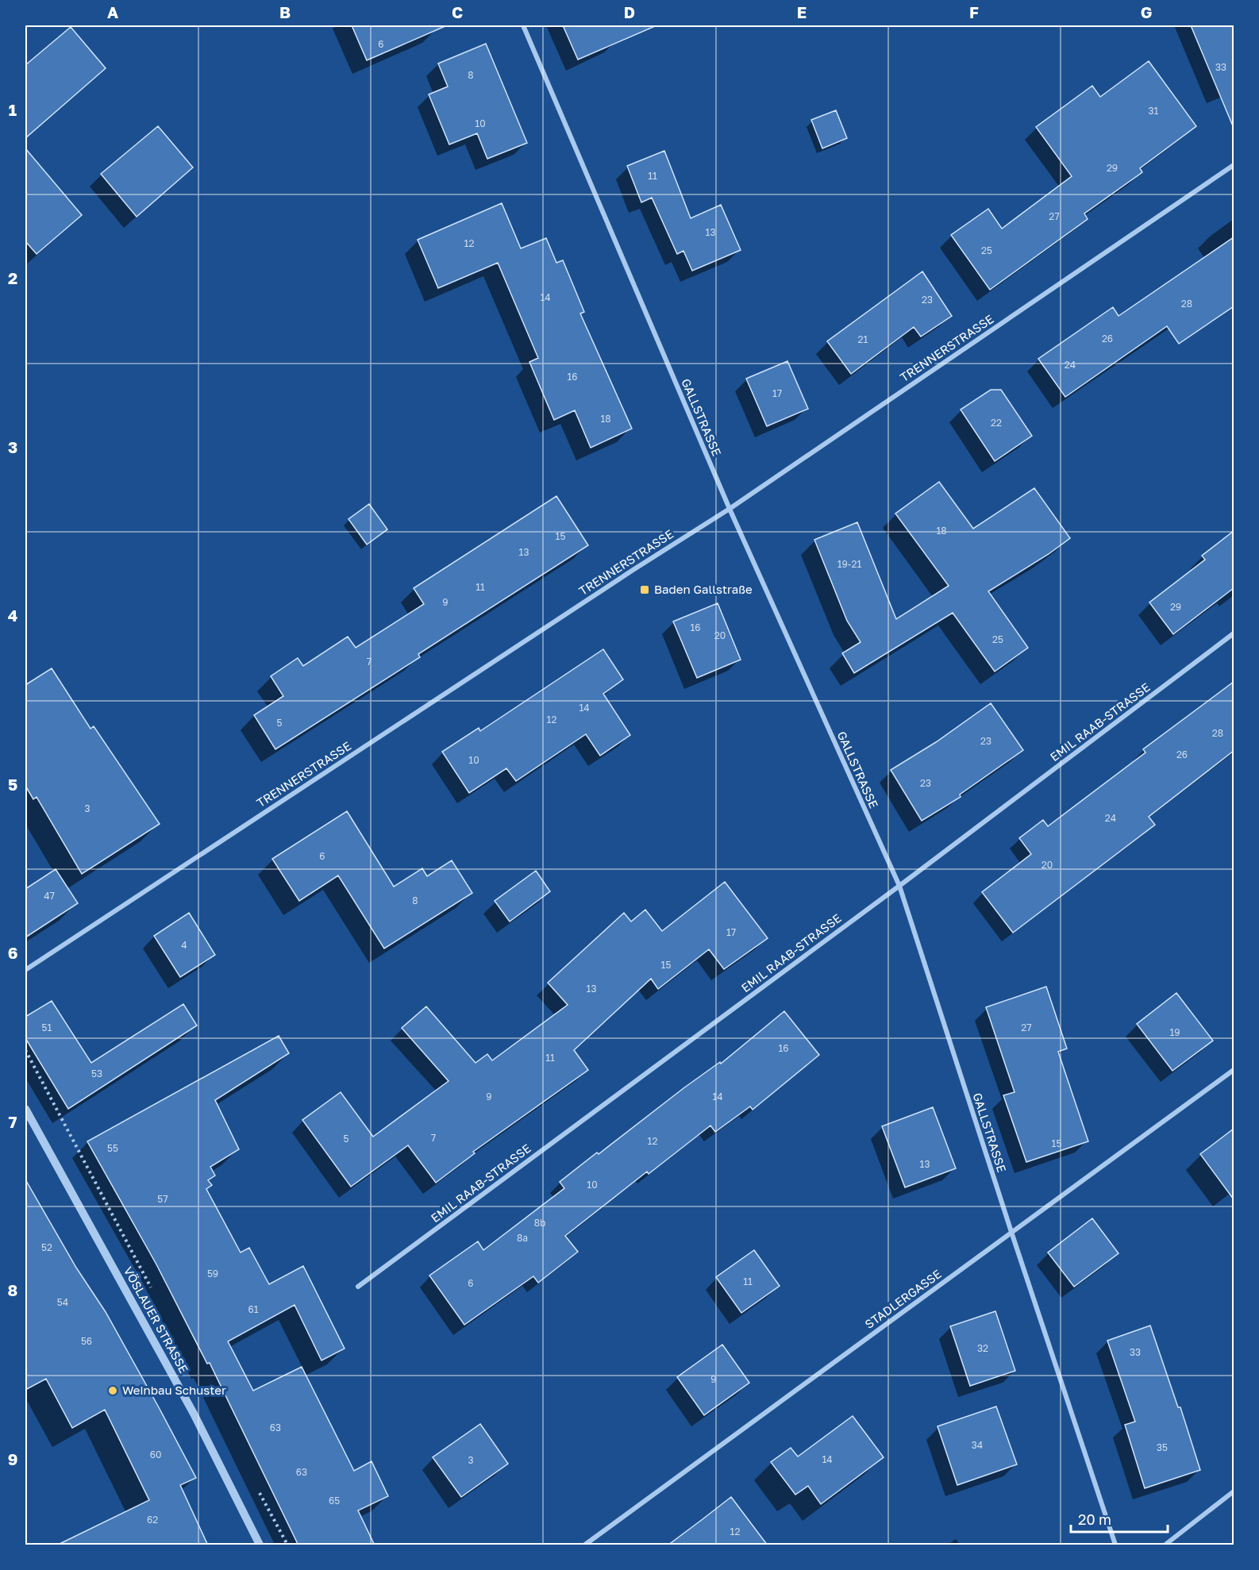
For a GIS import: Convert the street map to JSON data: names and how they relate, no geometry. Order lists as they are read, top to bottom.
{
  "streets": {
    "street": [
      "TRENNERSTRASSE",
      "GALLSTRASSE",
      "EMIL RAAB-STRASSE",
      "STADLERGASSE",
      "VÖSLAUER STRASSE"
    ]
  },
  "crossings": [
    ["TRENNERSTRASSE", "GALLSTRASSE"],
    ["GALLSTRASSE", "EMIL RAAB-STRASSE"],
    ["GALLSTRASSE", "STADLERGASSE"]
  ],
  "places": {
    "transit": ["Baden Gallstraße"],
    "other": ["Weinbau Schuster"]
  },
  "house_numbers": [
    "6",
    "33",
    "8",
    "31",
    "10",
    "29",
    "11",
    "27",
    "13",
    "12",
    "25",
    "14",
    "23",
    "28",
    "26",
    "21",
    "24",
    "16",
    "17",
    "18",
    "22",
    "18",
    "15",
    "13",
    "19-21",
    "11",
    "9",
    "29",
    "16",
    "20",
    "25",
    "7",
    "14",
    "12",
    "5",
    "28",
    "23",
    "26",
    "10",
    "23",
    "3",
    "24",
    "6",
    "20",
    "47",
    "8",
    "17",
    "4",
    "15",
    "13",
    "51",
    "27",
    "19",
    "16",
    "11",
    "53",
    "9",
    "14",
    "7",
    "5",
    "12",
    "15",
    "55",
    "13",
    "10",
    "57",
    "8b",
    "8a",
    "52",
    "59",
    "11",
    "6",
    "54",
    "61",
    "56",
    "32",
    "33",
    "9",
    "63",
    "34",
    "35",
    "60",
    "14",
    "3",
    "63",
    "65",
    "62",
    "12"
  ],
  "scale_bar": "20 m",
  "grid": {
    "columns": [
      "A",
      "B",
      "C",
      "D",
      "E",
      "F",
      "G"
    ],
    "rows": [
      "1",
      "2",
      "3",
      "4",
      "5",
      "6",
      "7",
      "8",
      "9"
    ]
  }
}
